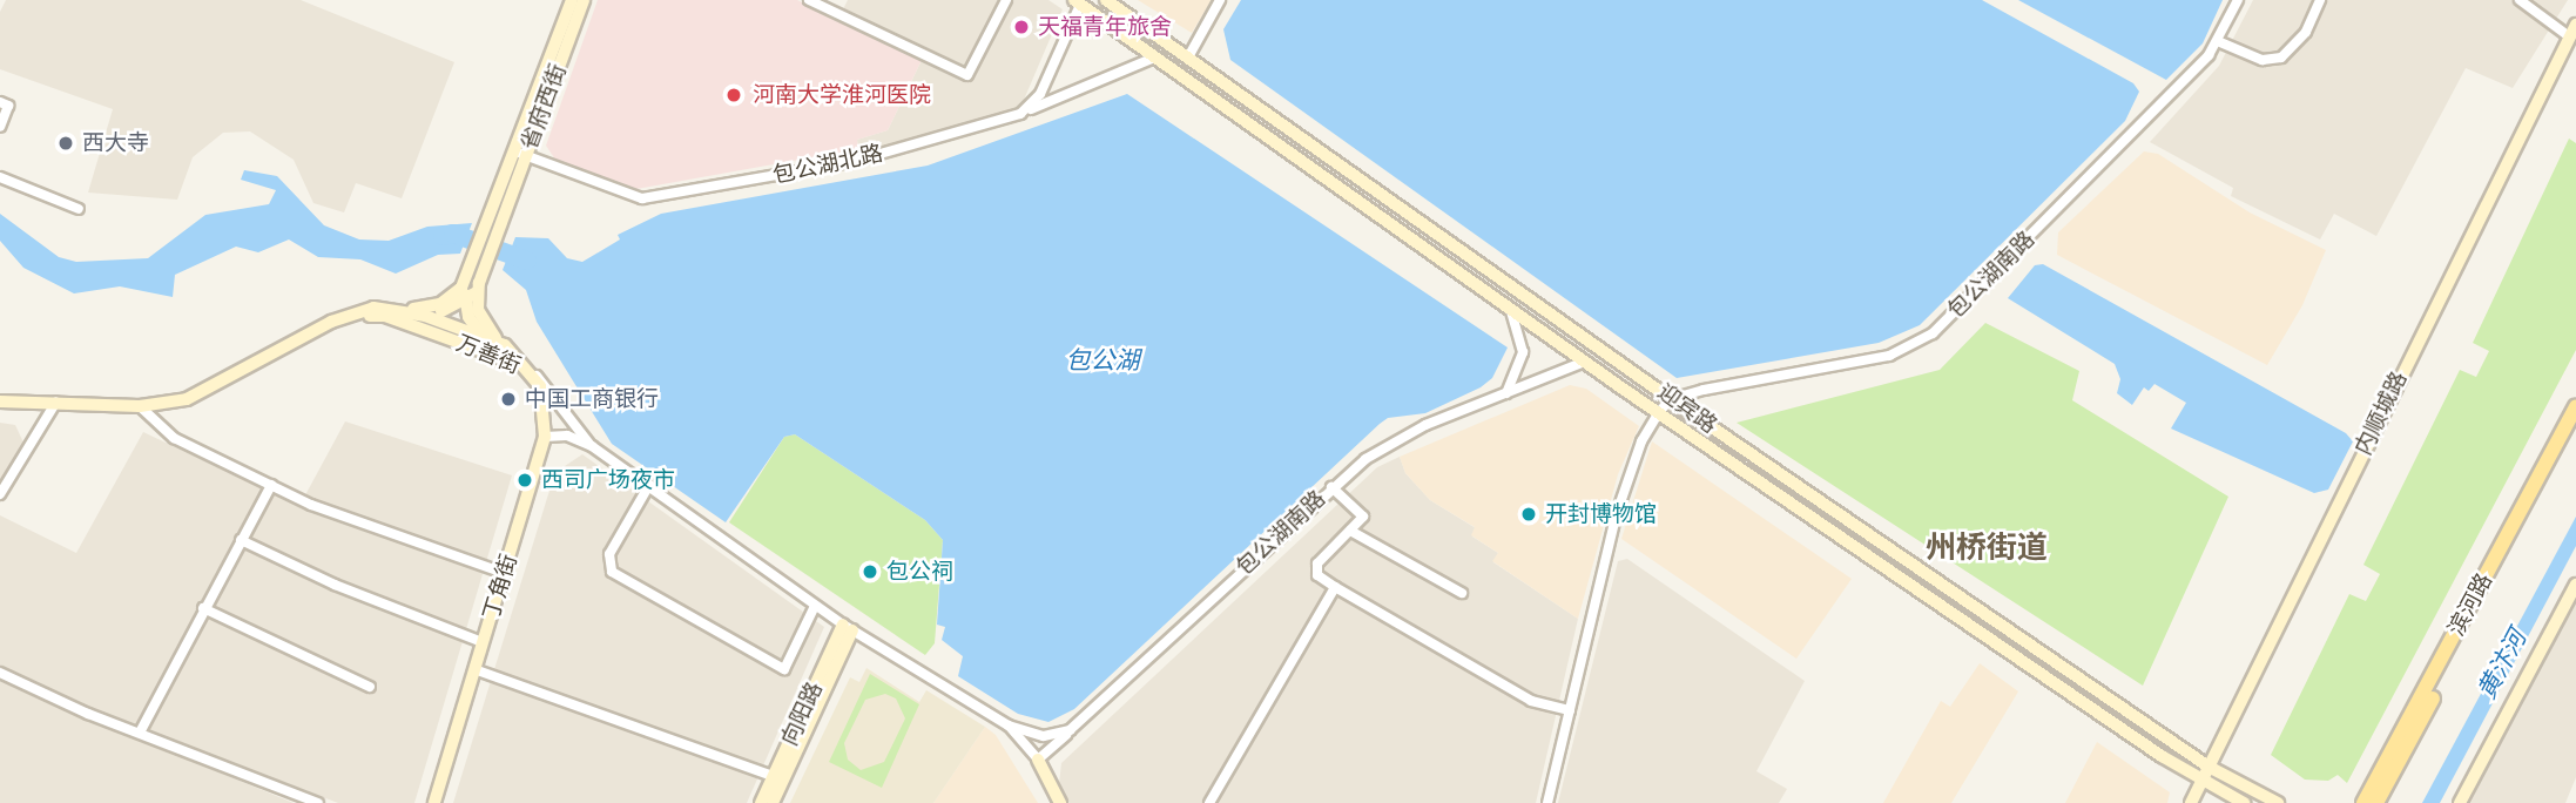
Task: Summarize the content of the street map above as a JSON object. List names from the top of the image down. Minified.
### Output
{"streets":{"main road":["滨河路"],"street":["省府西街","包公湖北路","包公湖南路","万善街","迎宾路","内顺城路","丁角街","向阳路"]},"crossings":[["省府西街","包公湖北路"],["包公湖北路","迎宾路"],["包公湖南路","迎宾路"],["万善街","丁角街"],["迎宾路","内顺城路"]],"districts":["州桥街道"],"water":["包公湖","黄汴河"],"places":["天福青年旅舍","河南大学淮河医院","西大寺","中国工商银行","西司广场夜市","开封博物馆","包公祠"]}
